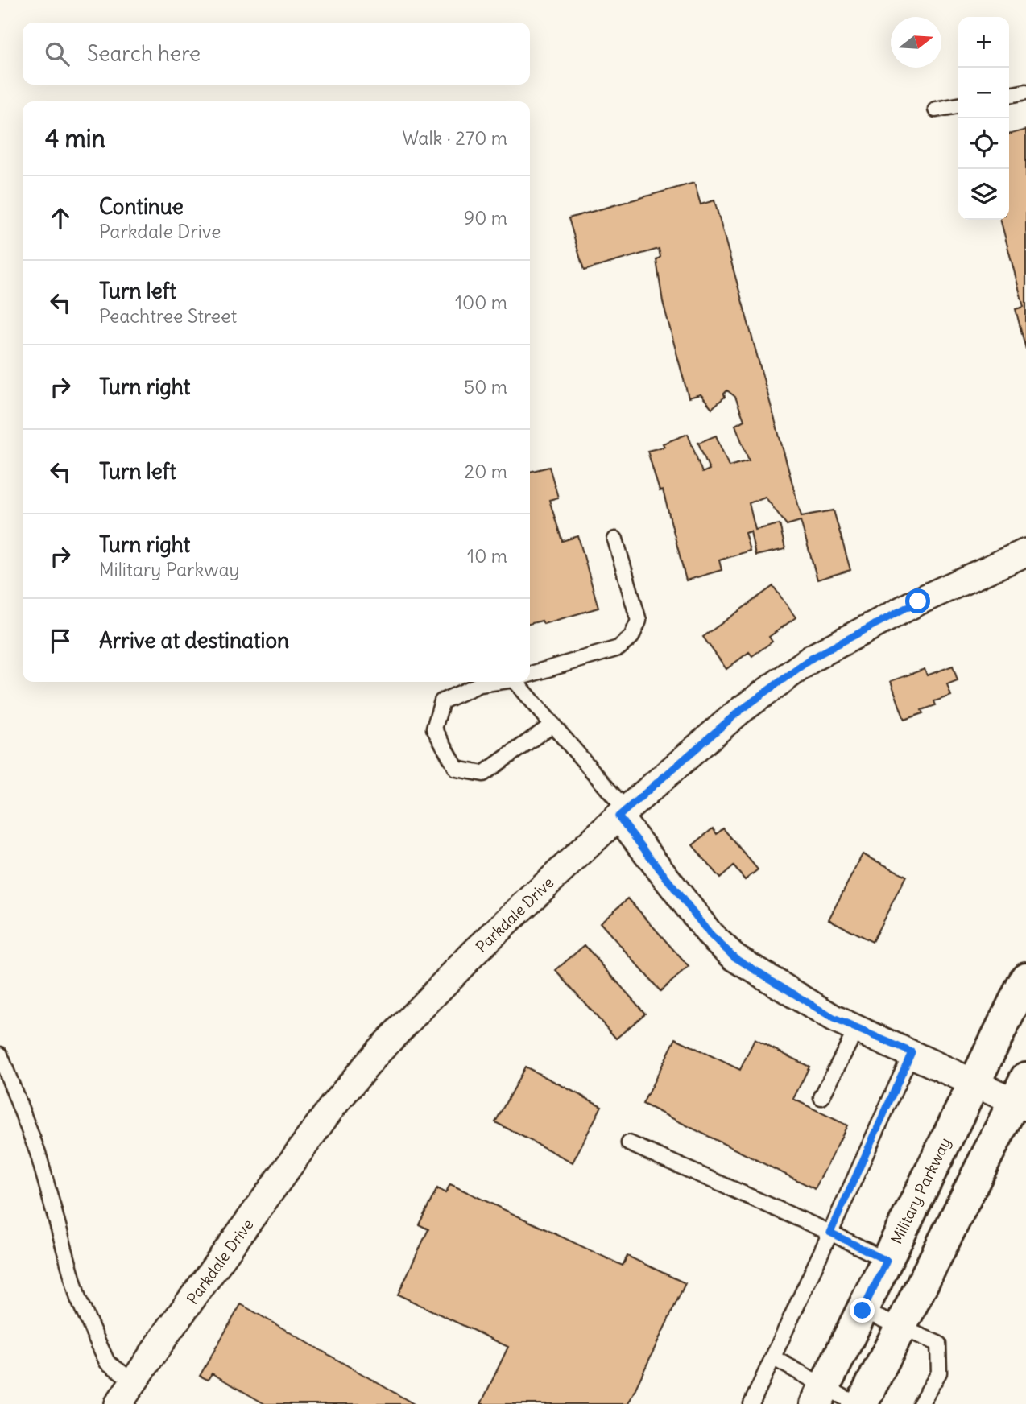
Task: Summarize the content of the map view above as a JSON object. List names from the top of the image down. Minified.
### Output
{"streets":{"main road":["Military Parkway"],"street":["Parkdale Drive"]},"north":"right","page":{"map_buttons":["+","−"],"search":"Search here","heading":["4 min","Walk · 270 m"],"list":[["Continue","Parkdale Drive","90 m"],["Turn left","Peachtree Street","100 m"],["Turn right","50 m"],["Turn left","20 m"],["Turn right","Military Parkway","10 m"],"Arrive at destination"]}}
